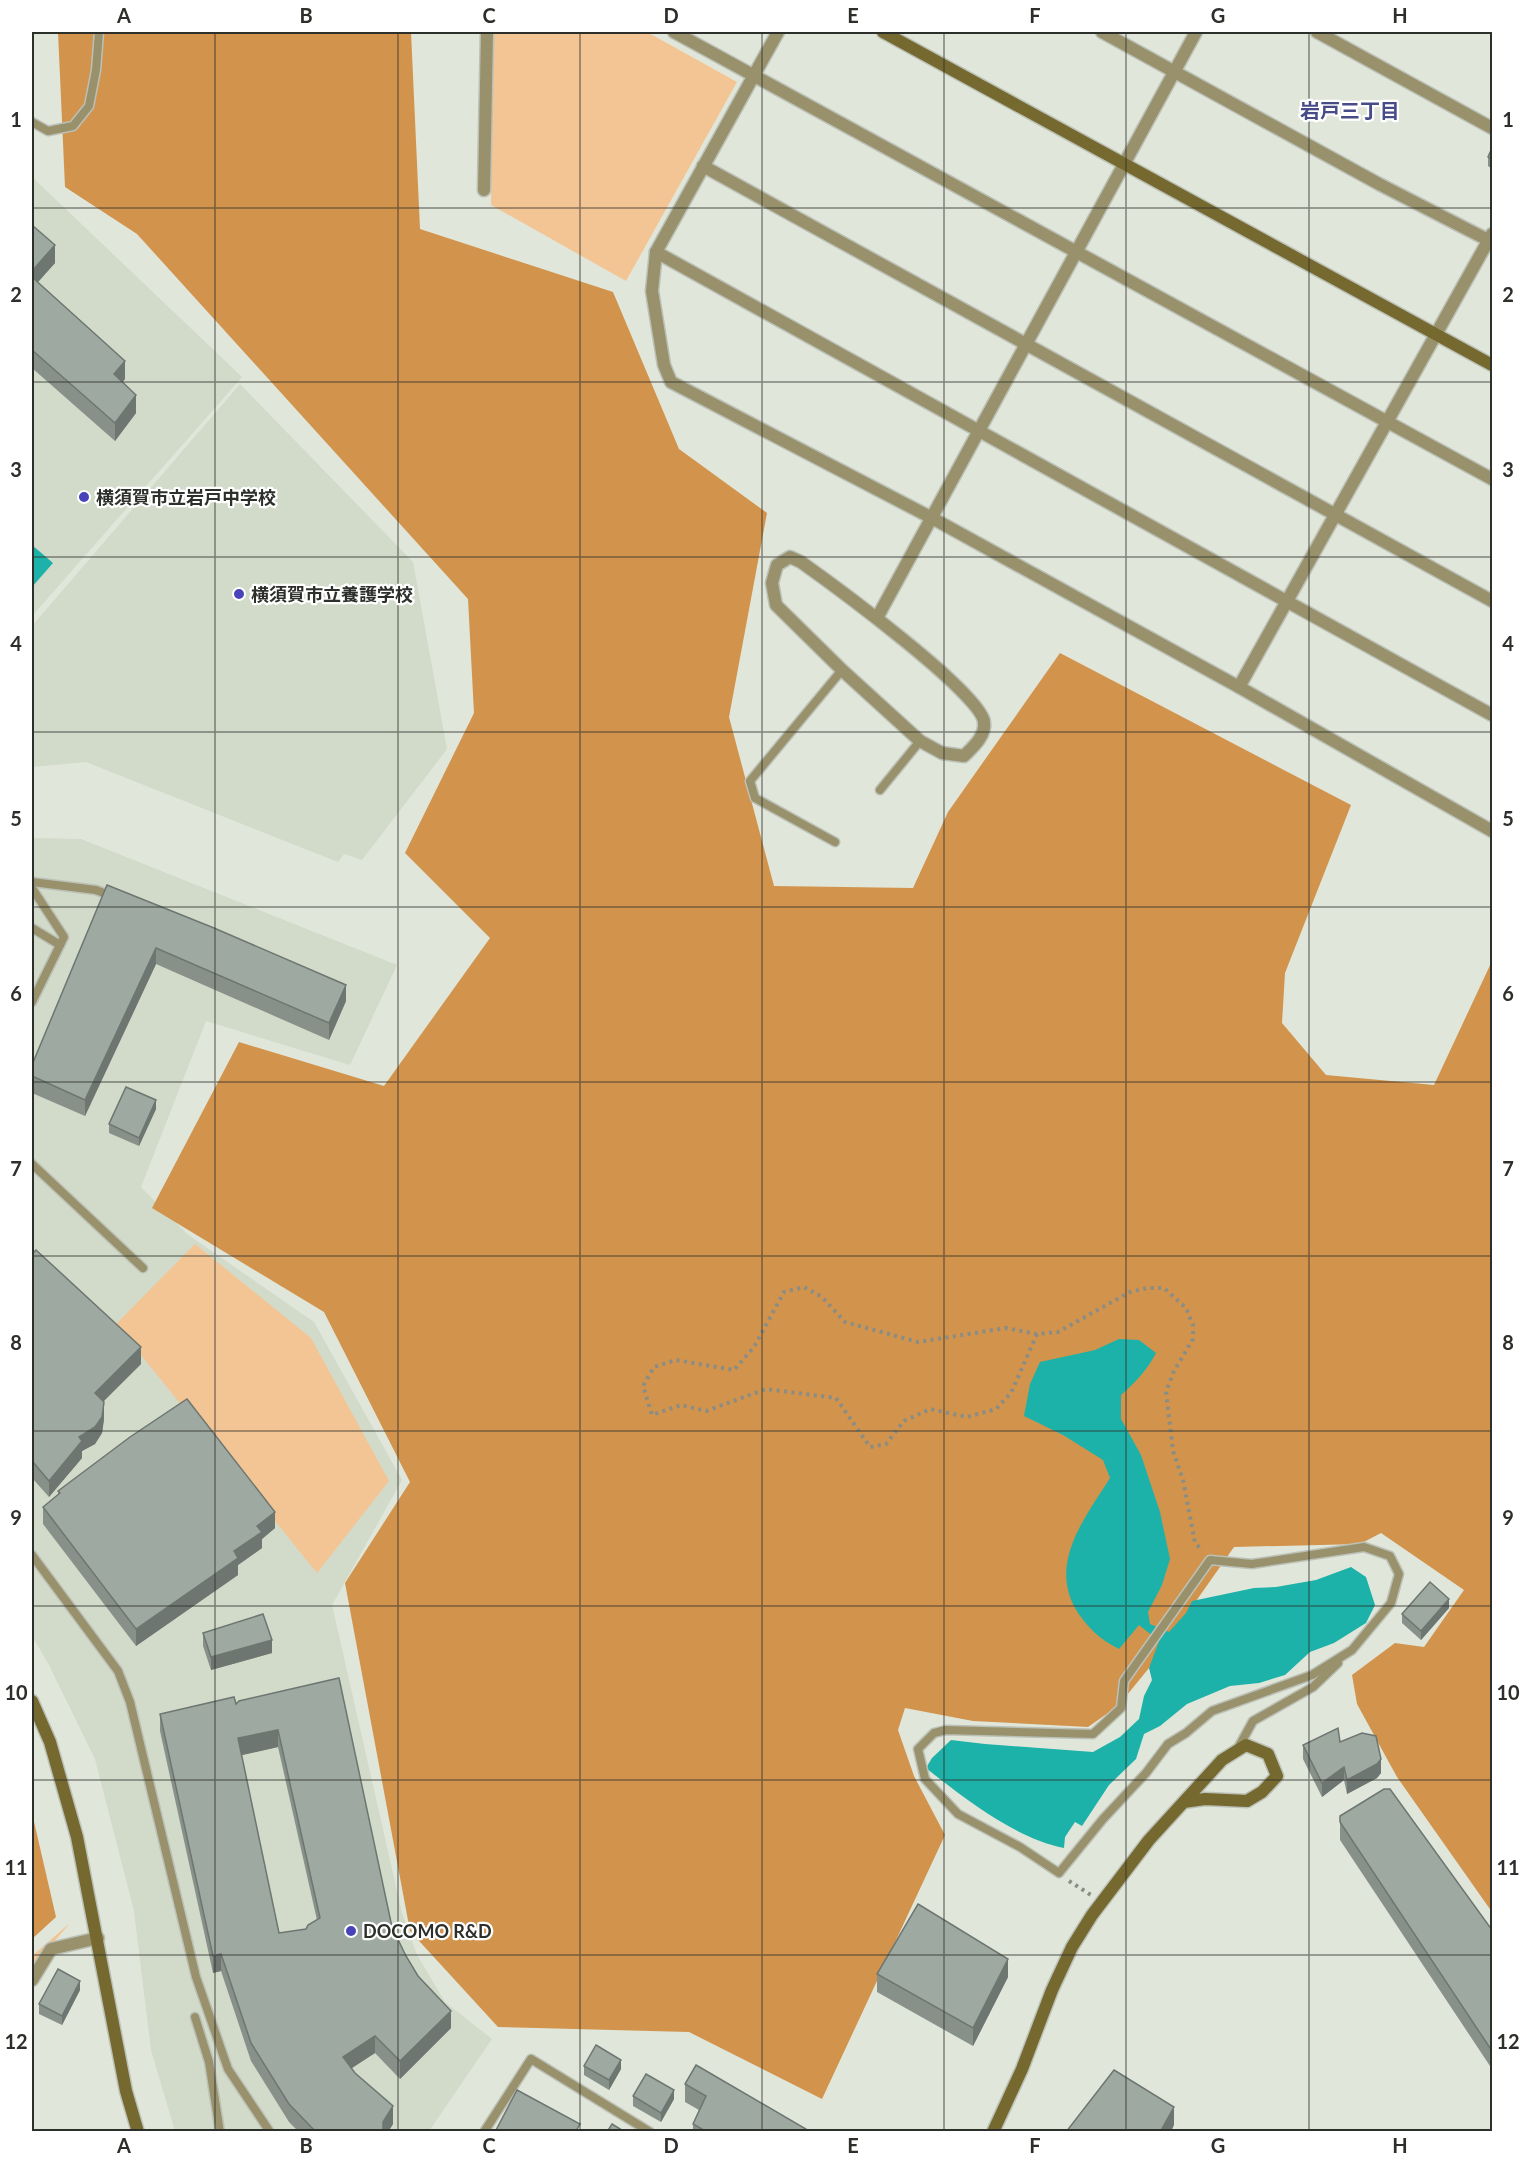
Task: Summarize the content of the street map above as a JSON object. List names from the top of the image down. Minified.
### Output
{"districts":["岩戸三丁目"],"places":["横須賀市立岩戸中学校","横須賀市立養護学校","DOCOMO R&D"],"grid":{"columns":["A","B","C","D","E","F","G","H"],"rows":["1","2","3","4","5","6","7","8","9","10","11","12"]}}
